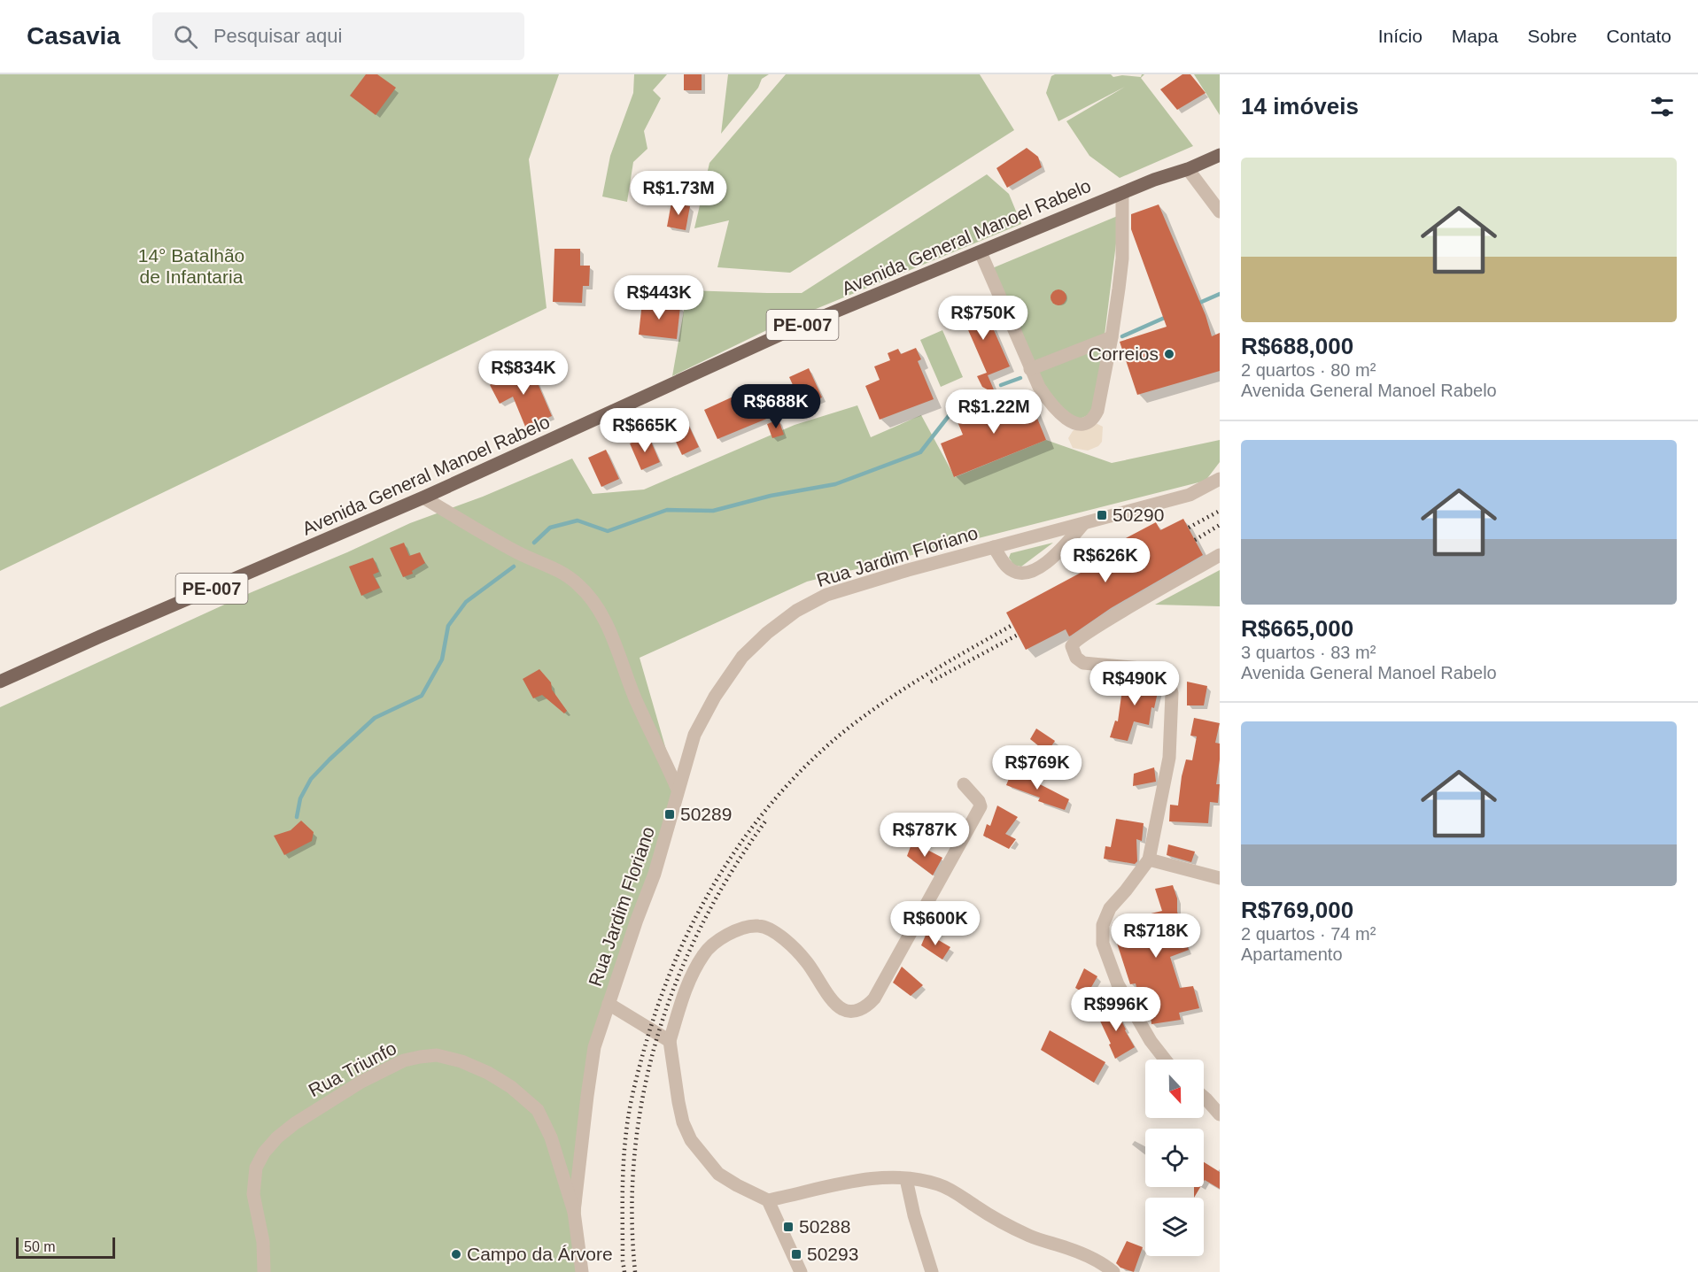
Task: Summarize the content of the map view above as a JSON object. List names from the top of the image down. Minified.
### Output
{"streets":{"main road":["Avenida General Manoel Rabelo","PE-007"],"street":["Rua Jardim Floriano","Rua Triunfo"]},"crossings":[["Rua Jardim Floriano","Rua Triunfo"]],"parks":["14° Batalhão de Infantaria"],"places":{"other":["Correios","Campo da Árvore"],"transit":["50290","50289","50288","50293"]},"scale_bar":"50 m","north":"bottom","page":{"header":"Casavia","search":"Pesquisar aqui","nav":["Início","Mapa","Sobre","Contato"],"heading":"14 imóveis","list":[{"name":"R$688,000","note":"2 quartos · 80 m² · Avenida General Manoel Rabelo"},{"name":"R$665,000","note":"3 quartos · 83 m² · Avenida General Manoel Rabelo"},{"name":"R$769,000","note":"2 quartos · 74 m² · Apartamento"}],"price":["R$1.73M","R$443K","R$750K","R$834K","R$688K","R$1.22M","R$665K","R$626K","R$490K","R$769K","R$787K","R$600K","R$718K","R$996K"],"scale":"50 m"}}
